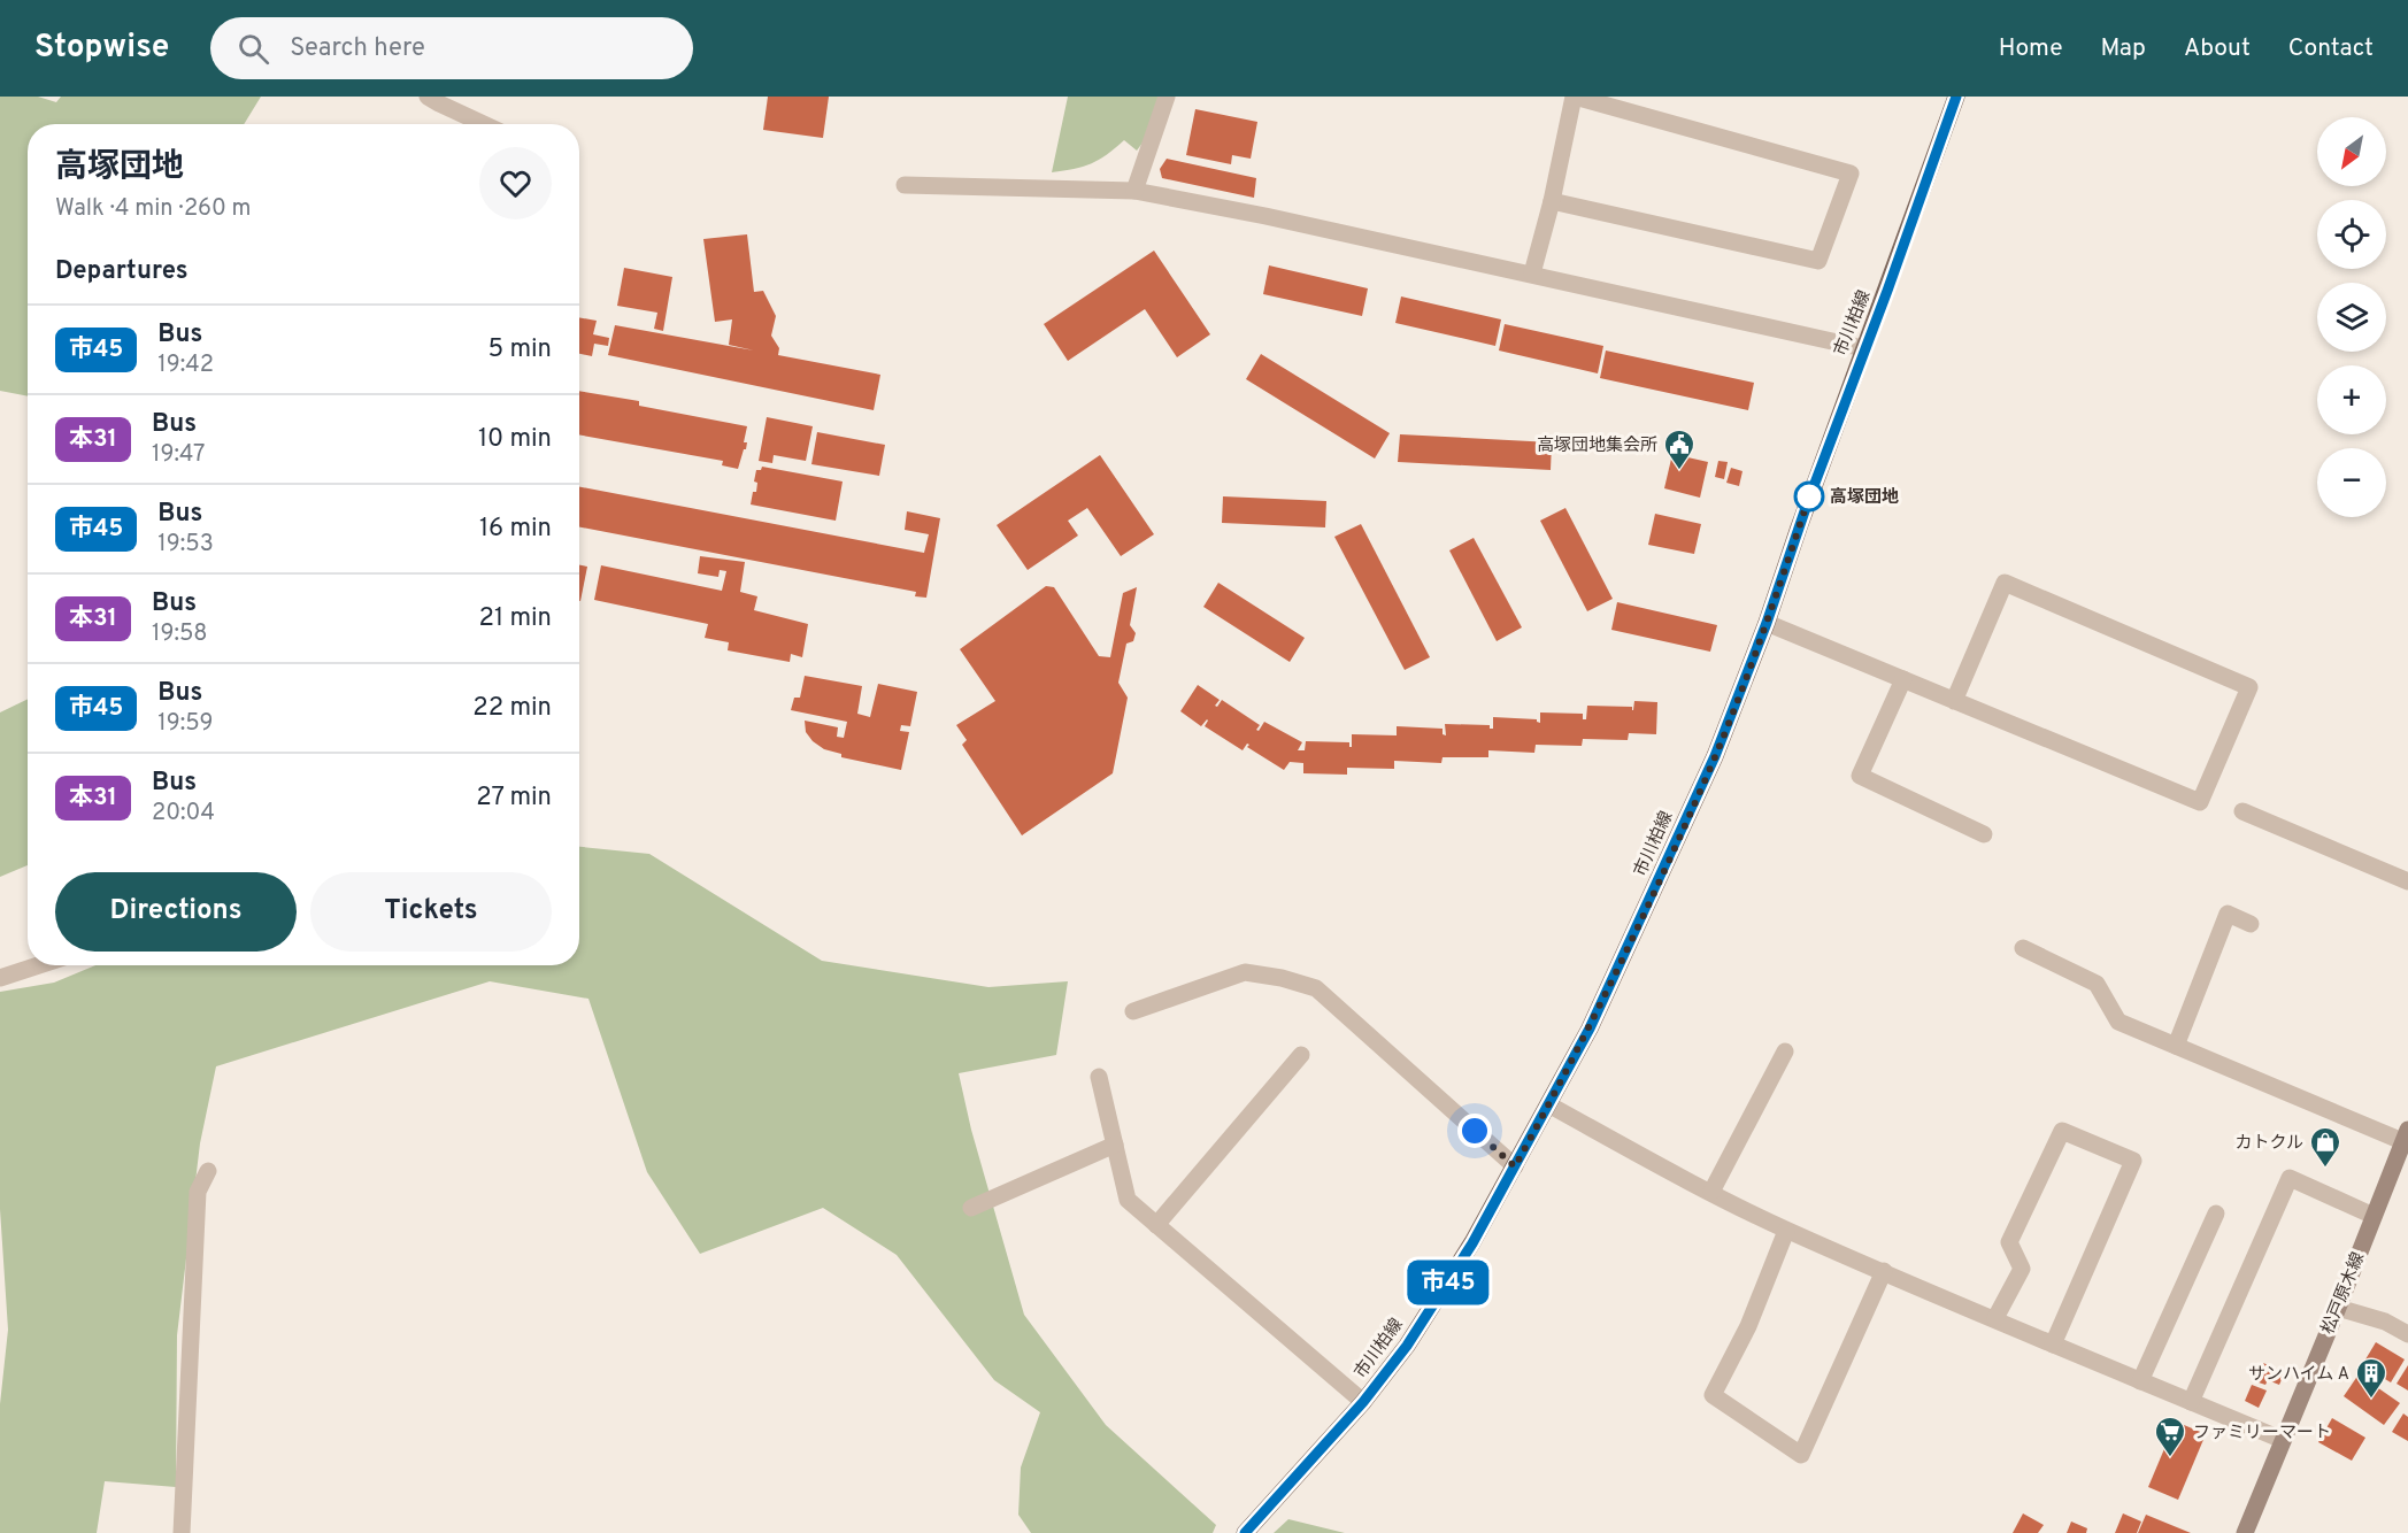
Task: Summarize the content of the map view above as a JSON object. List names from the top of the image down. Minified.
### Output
{"streets":{"main road":["市川柏線","松戸原木線"]},"places":{"public building":["高塚団地集会所"],"other":["高塚団地"],"shop":["カトクル"],"building":["サンハイム A"],"supermarket":["ファミリーマート"]},"lines":["bus line 市45"],"north":"bottom left","page":{"header":"Stopwise","search":"Search here","nav":["Home","Map","About","Contact"],"on_map":"市45","map_buttons":["+","−"],"heading":[["高塚団地","Walk · 4 min · 260 m"],"Departures"],"list":[{"mark":"市45","name":"Bus","note":"19:42","value":"5 min"},{"mark":"本31","name":"Bus","note":"19:47","value":"10 min"},{"mark":"市45","name":"Bus","note":"19:53","value":"16 min"},{"mark":"本31","name":"Bus","note":"19:58","value":"21 min"},{"mark":"市45","name":"Bus","note":"19:59","value":"22 min"},{"mark":"本31","name":"Bus","note":"20:04","value":"27 min"}],"buttons":["Directions","Tickets"]}}
